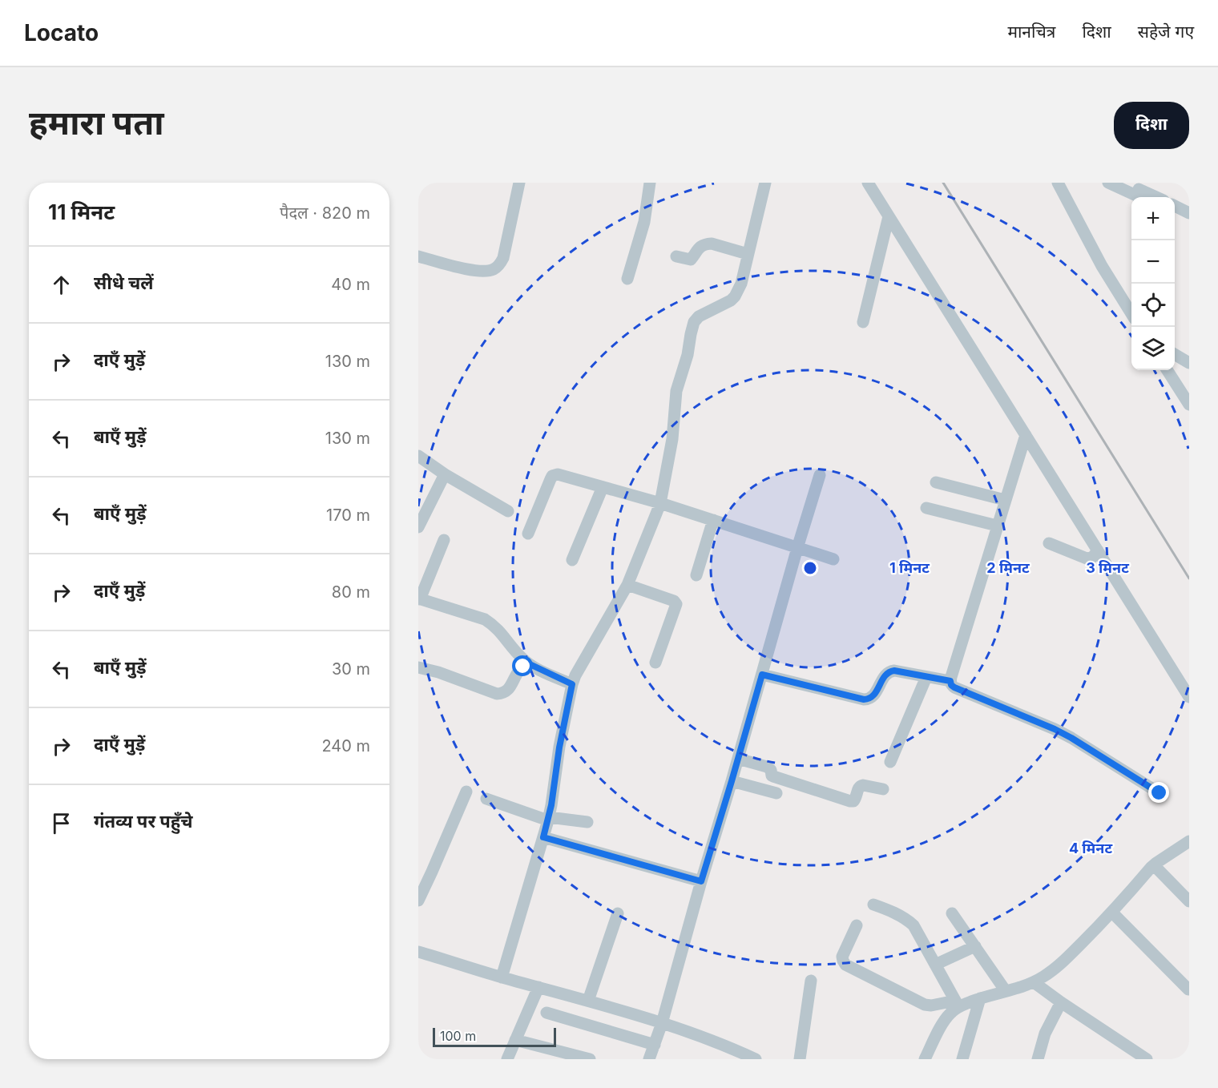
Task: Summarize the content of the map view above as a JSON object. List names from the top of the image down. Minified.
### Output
{"scale_bar":"100 m","page":{"header":"Locato","nav":["मानचित्र","दिशा","सहेजे गए"],"title":"हमारा पता","buttons":"दिशा","heading":["11 मिनट","पैदल · 820 m"],"map_buttons":["+","−"],"list":[["सीधे चलें","40 m"],["दाएँ मुड़ें","130 m"],["बाएँ मुड़ें","130 m"],["बाएँ मुड़ें","170 m"],["दाएँ मुड़ें","80 m"],["बाएँ मुड़ें","30 m"],["दाएँ मुड़ें","240 m"],"गंतव्य पर पहुँचे"],"scale":"100 m"},"rings":["1 मिनट","2 मिनट","3 मिनट","4 मिनट"]}
